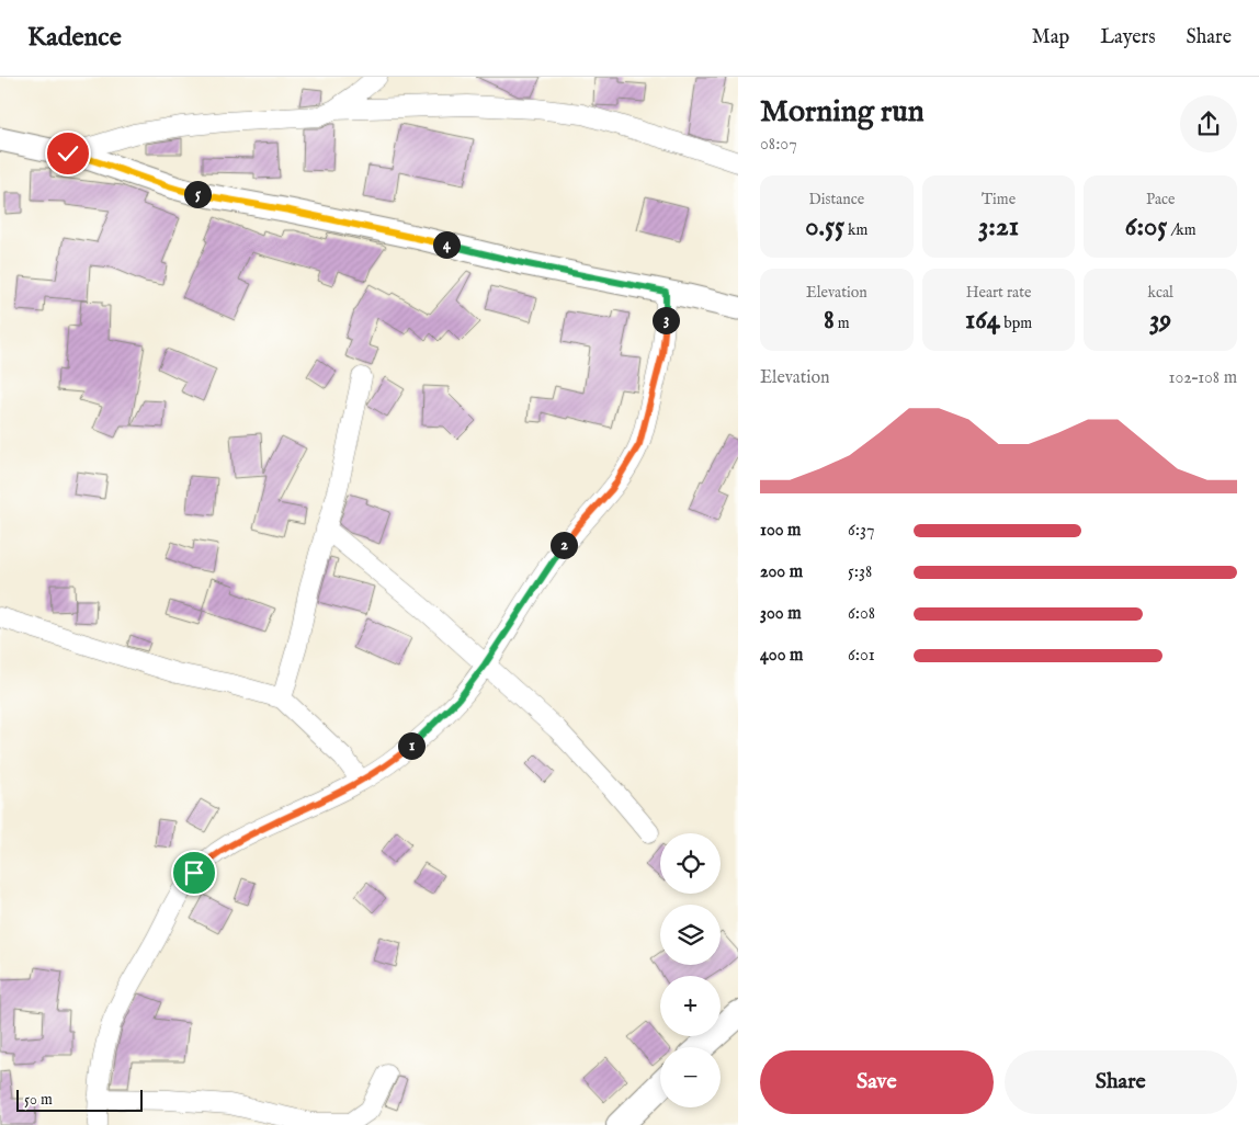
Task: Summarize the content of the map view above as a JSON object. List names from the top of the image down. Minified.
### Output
{"scale_bar":"50 m","page":{"header":"Kadence","nav":["Map","Layers","Share"],"heading":["Morning run","08:07"],"stats":[["Distance","0.55 km"],["Time","3:21"],["Pace","6:05 /km"],["Elevation","8 m"],["Heart rate","164 bpm"],["kcal","39"]],"pins":["5","4","3","2","1"],"chart":["Elevation","102–108 m"],"list":[{"name":"100 m","note":"6:37"},{"name":"200 m","note":"5:38"},{"name":"300 m","note":"6:08"},{"name":"400 m","note":"6:01"}],"map_buttons":["+","−"],"buttons":["Save","Share"],"scale":"50 m"}}
